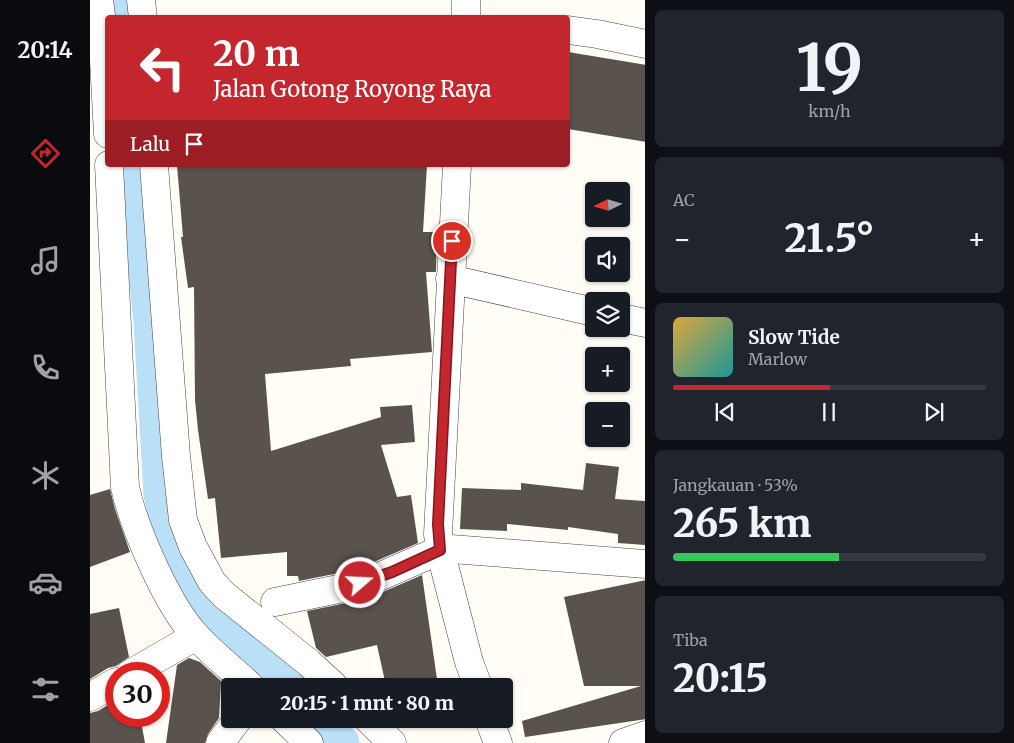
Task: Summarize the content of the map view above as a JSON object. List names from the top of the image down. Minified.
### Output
{"north":"left","page":{"tabs":"20:14","tile":[["19","km/h"],"AC",["Jangkauan · 53%","265 km"],["Tiba","20:15"]],"turn":["20 m","Jalan Gotong Royong Raya"],"then":"Lalu","map_buttons":["+","−"],"heat":["−","21.5°","+"],"song":["Slow Tide","Marlow"],"limit":"30","trip":"20:15 · 1 mnt · 80 m"}}
